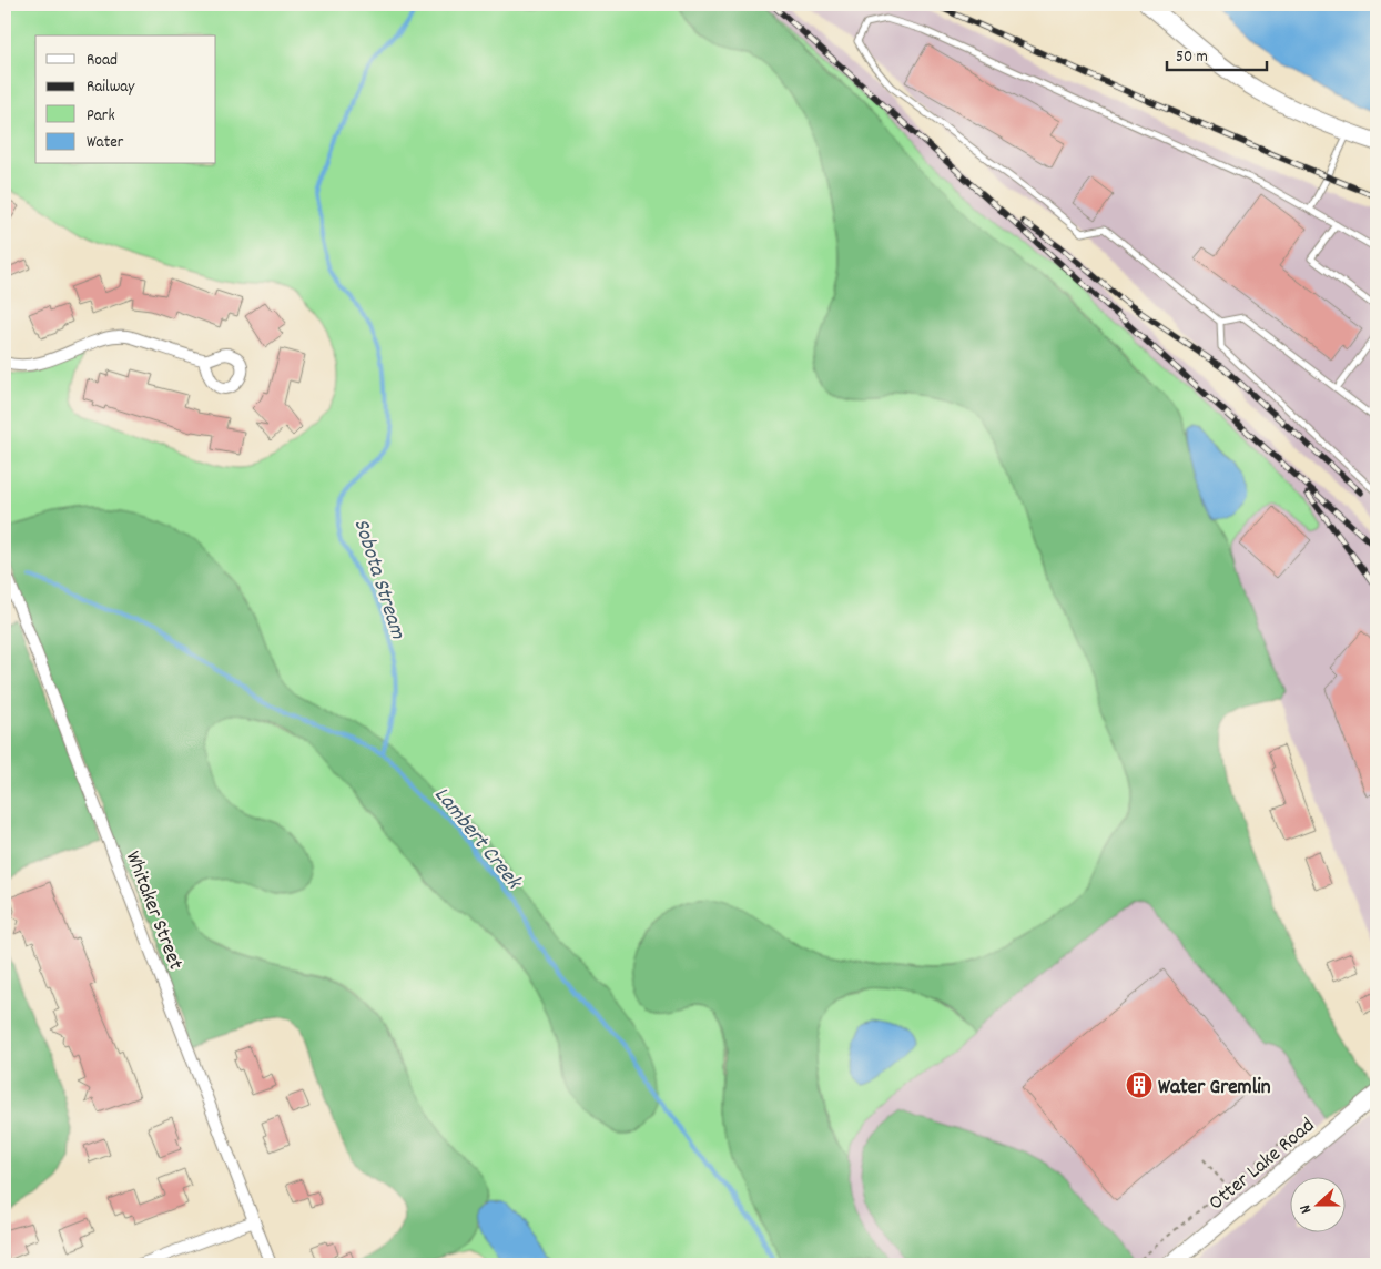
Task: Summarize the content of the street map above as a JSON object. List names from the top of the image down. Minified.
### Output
{"streets":{"street":["Whitaker Street","Otter Lake Road"]},"water":["Sobota Stream","Lambert Creek"],"places":{"building":["Water Gremlin"]},"legend":["Road","Railway","Park","Water"],"scale_bar":"50 m","north":"left"}
